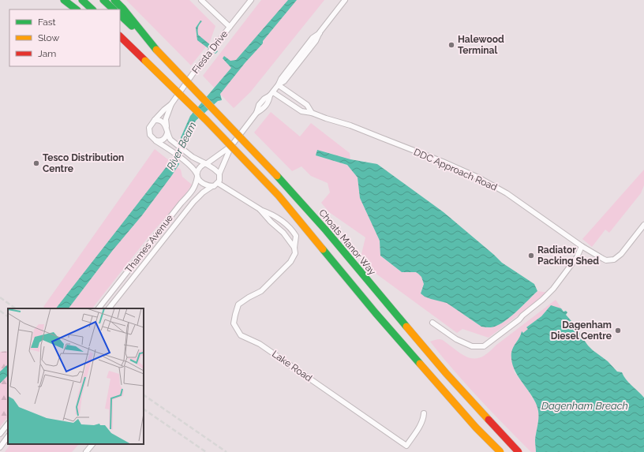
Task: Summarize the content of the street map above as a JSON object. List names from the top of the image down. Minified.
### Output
{"streets":{"highway":["Choats Manor Way"],"street":["Fiesta Drive","DDC Approach Road","Thames Avenue","Lake Road"]},"water":["River Beam","Dagenham Breach"],"places":["Halewood Terminal","Tesco Distribution Centre","Radiator Packing Shed","Dagenham Diesel Centre"],"legend":["Fast","Slow","Jam"]}
